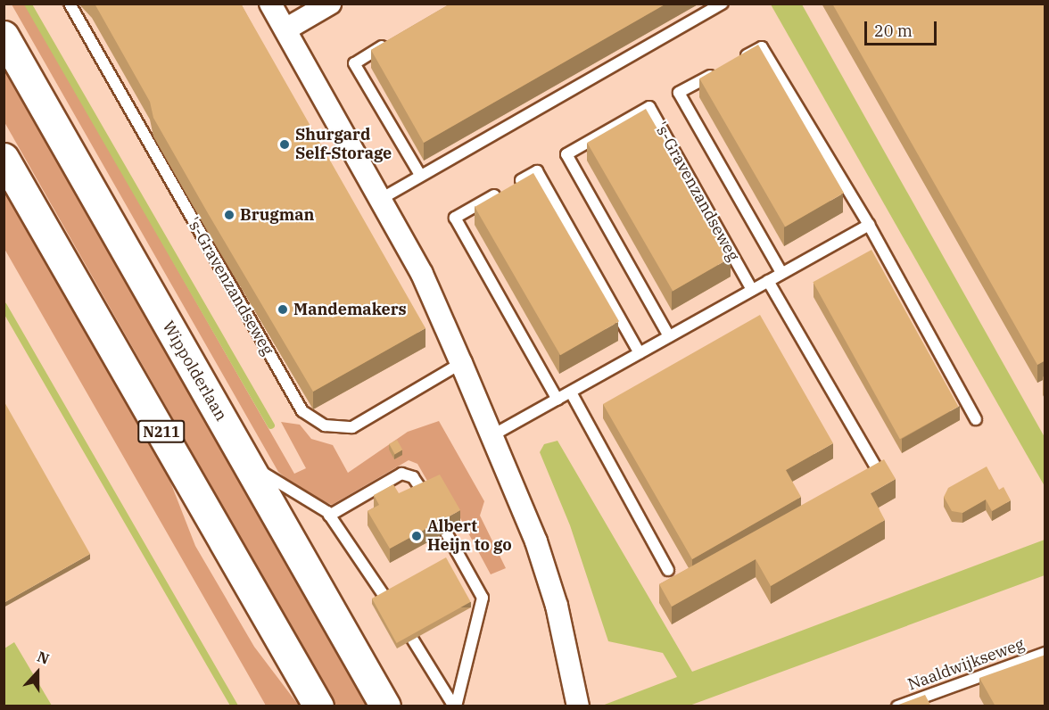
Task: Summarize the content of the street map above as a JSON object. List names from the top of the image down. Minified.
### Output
{"streets":{"main road":["Wippolderlaan","N211"],"lane":["'s-Gravenzandseweg","Naaldwijkseweg"]},"places":["Shurgard Self-Storage","Brugman","Mandemakers","Albert Heijn to go"],"scale_bar":"20 m","north":"top"}
